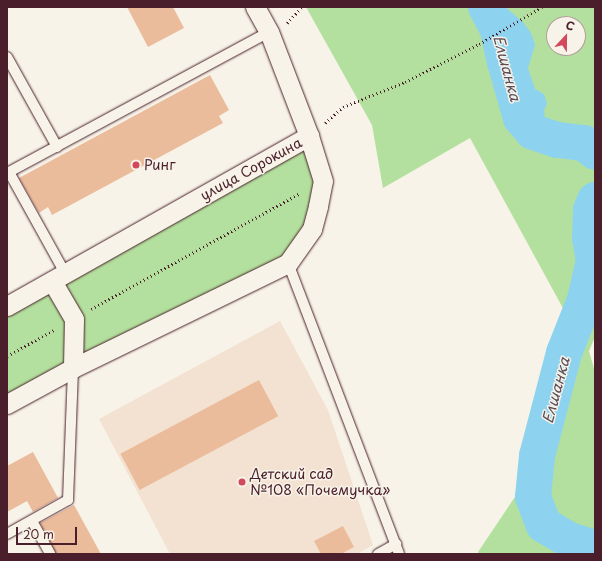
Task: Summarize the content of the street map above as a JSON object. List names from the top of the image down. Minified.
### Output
{"streets":{"street":["улица Сорокина"]},"water":["Елшанка"],"places":["Ринг","Детский сад №108 «Почемучка»"],"scale_bar":"20 m","north":"top"}
